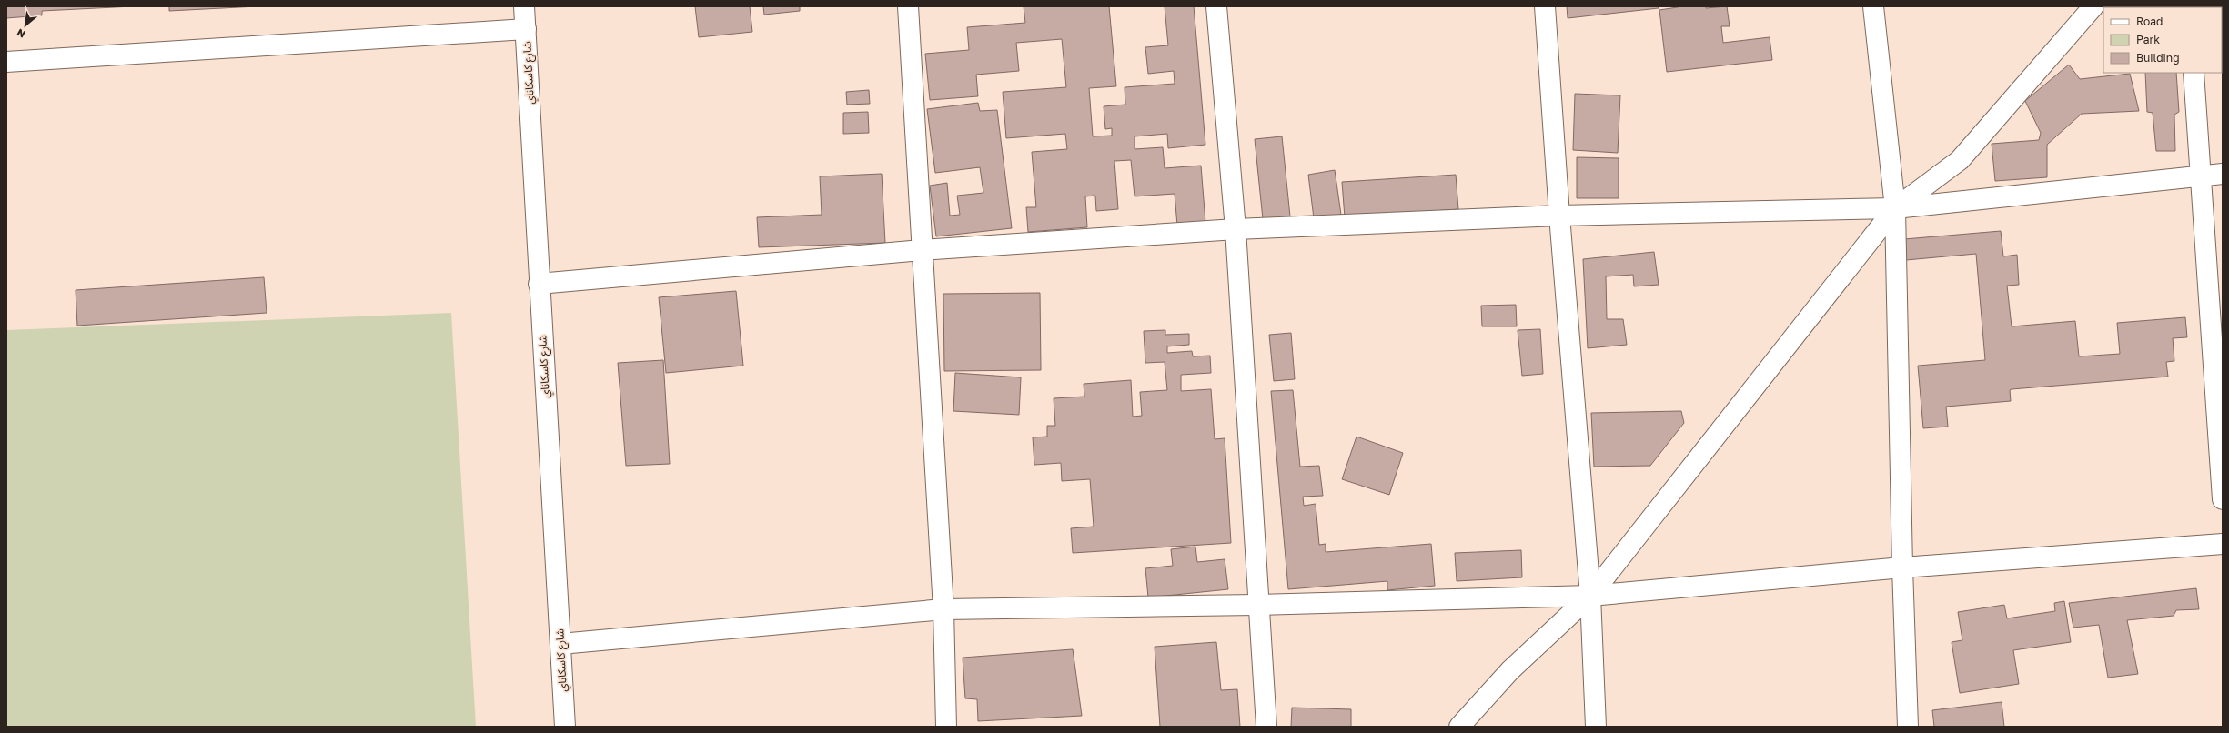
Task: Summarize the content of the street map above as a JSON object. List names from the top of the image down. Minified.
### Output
{"streets":{"street":["شارع كاسكاناي"]},"legend":["Road","Park","Building"],"north":"bottom left"}
